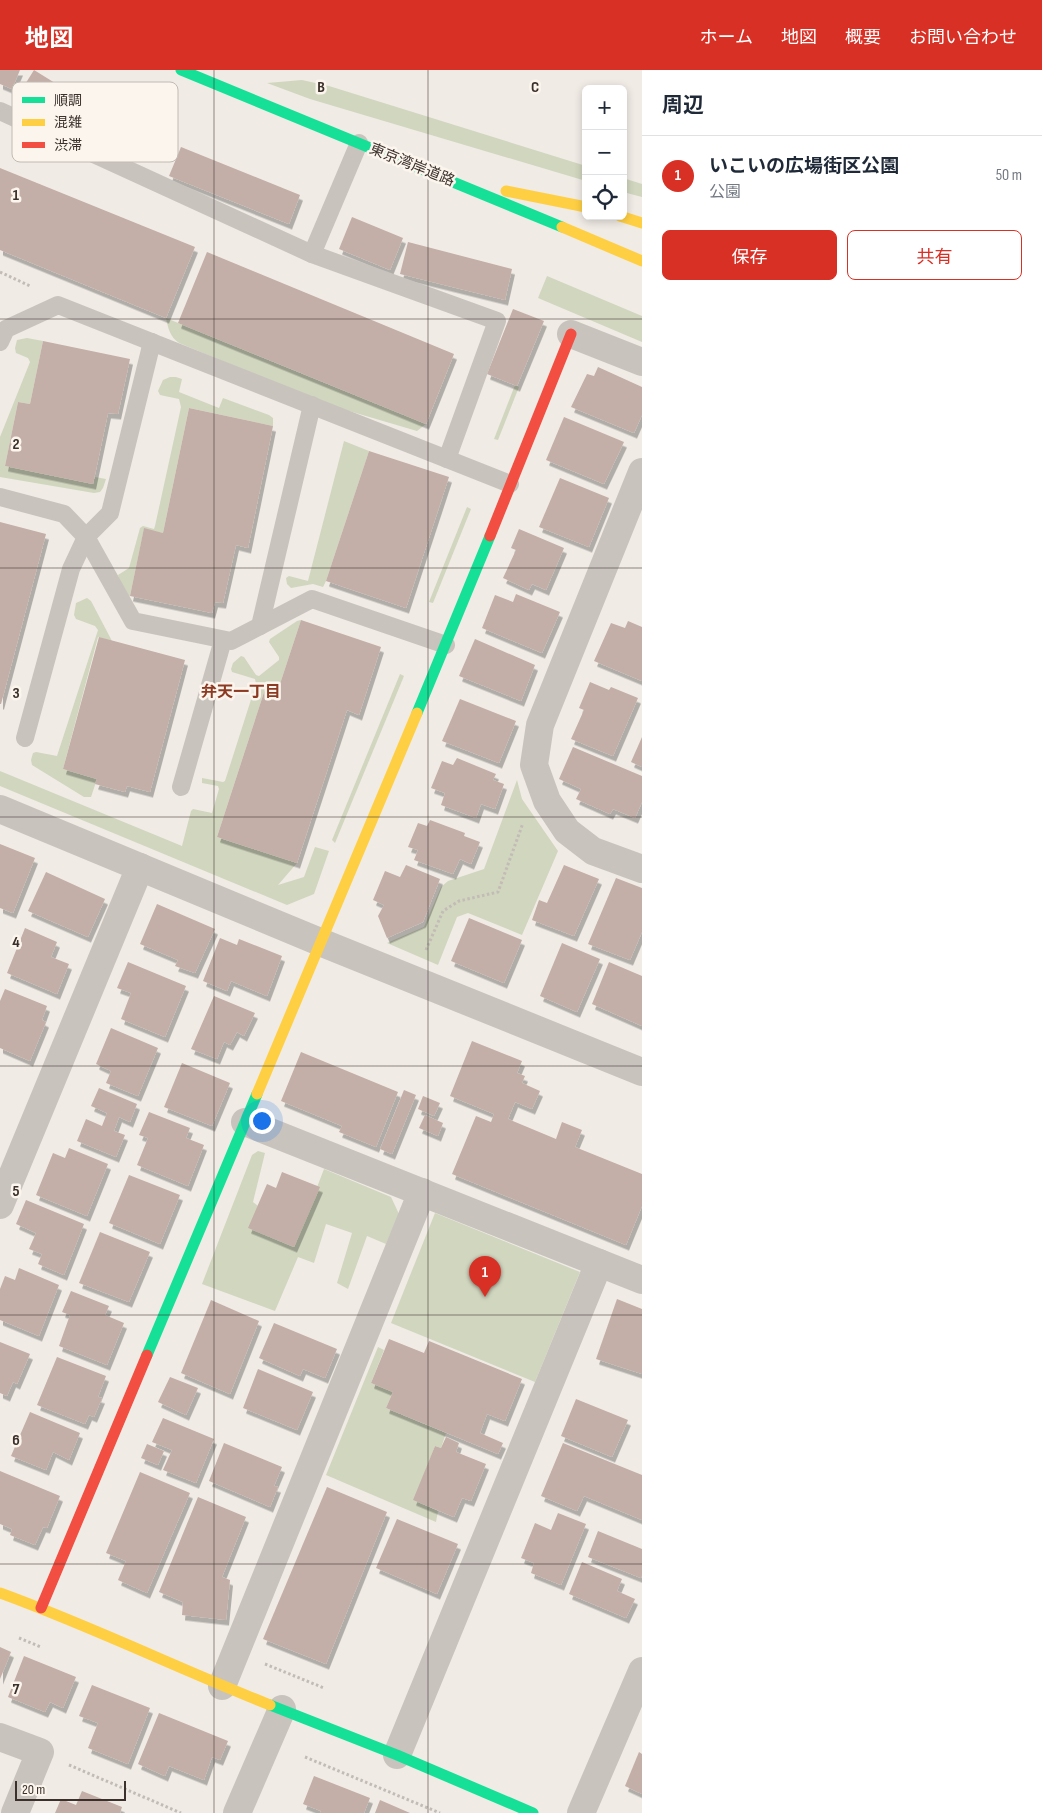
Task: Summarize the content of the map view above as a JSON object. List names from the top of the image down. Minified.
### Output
{"streets":{"main road":["東京湾岸道路"]},"districts":["弁天一丁目"],"legend":["順調","混雑","渋滞"],"scale_bar":"20 m","page":{"header":"地図","nav":["ホーム","地図","概要","お問い合わせ"],"heading":"周辺","map_buttons":["+","−"],"list":[{"mark":"1","name":"いこいの広場街区公園","note":"公園","value":"50 m"}],"buttons":["保存","共有"],"pins":"1","scale":"20 m"},"grid":{"columns":["B","C"],"rows":["1","2","3","4","5","6","7"]}}
